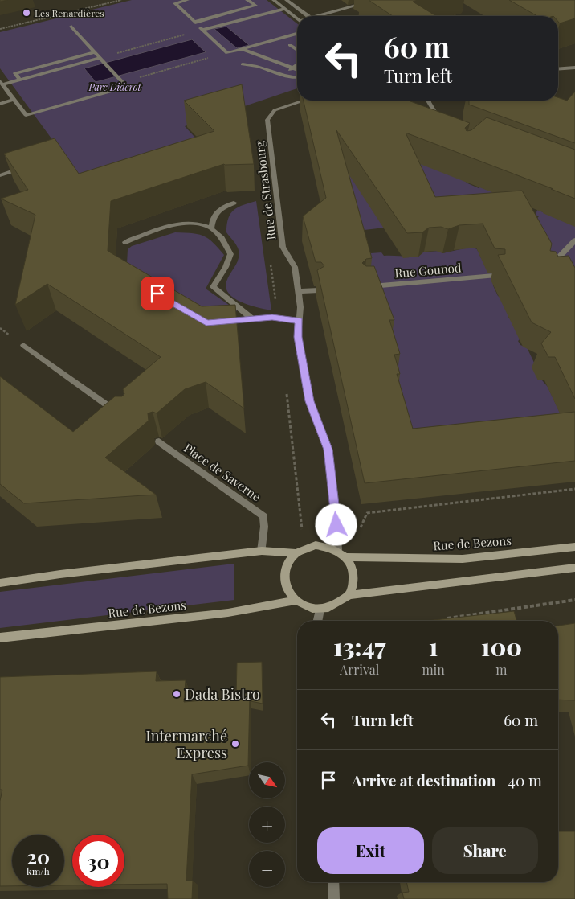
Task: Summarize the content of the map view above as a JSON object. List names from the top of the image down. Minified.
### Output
{"streets":{"main road":["Rue de Bezons"],"street":["Rue de Strasbourg","Rue Gounod","Place de Saverne"]},"crossings":[["Rue de Strasbourg","Rue de Bezons"]],"parks":["Parc Diderot"],"places":["Les Renardières","Dada Bistro","Intermarché Express"],"north":"bottom right","page":{"turn":["60 m","Turn left"],"eta":["13:47","Arrival","1","min","100","m"],"list":[{"name":"Turn left","value":"60 m"},{"name":"Arrive at destination","value":"40 m"}],"map_buttons":["+","−"],"buttons":["Exit","Share"],"speed":"20 km/h","limit":"30"}}
